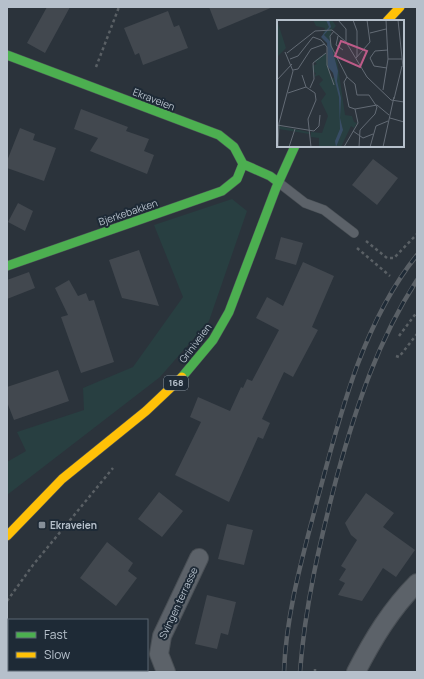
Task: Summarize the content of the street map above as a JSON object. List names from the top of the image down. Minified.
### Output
{"streets":{"street":["Ekraveien","Bjerkebakken","Griniveien","168","Svingen terrasse"]},"crossings":[["Ekraveien","Bjerkebakken"]],"places":{"transit":["Ekraveien"]},"legend":["Fast","Slow"]}
